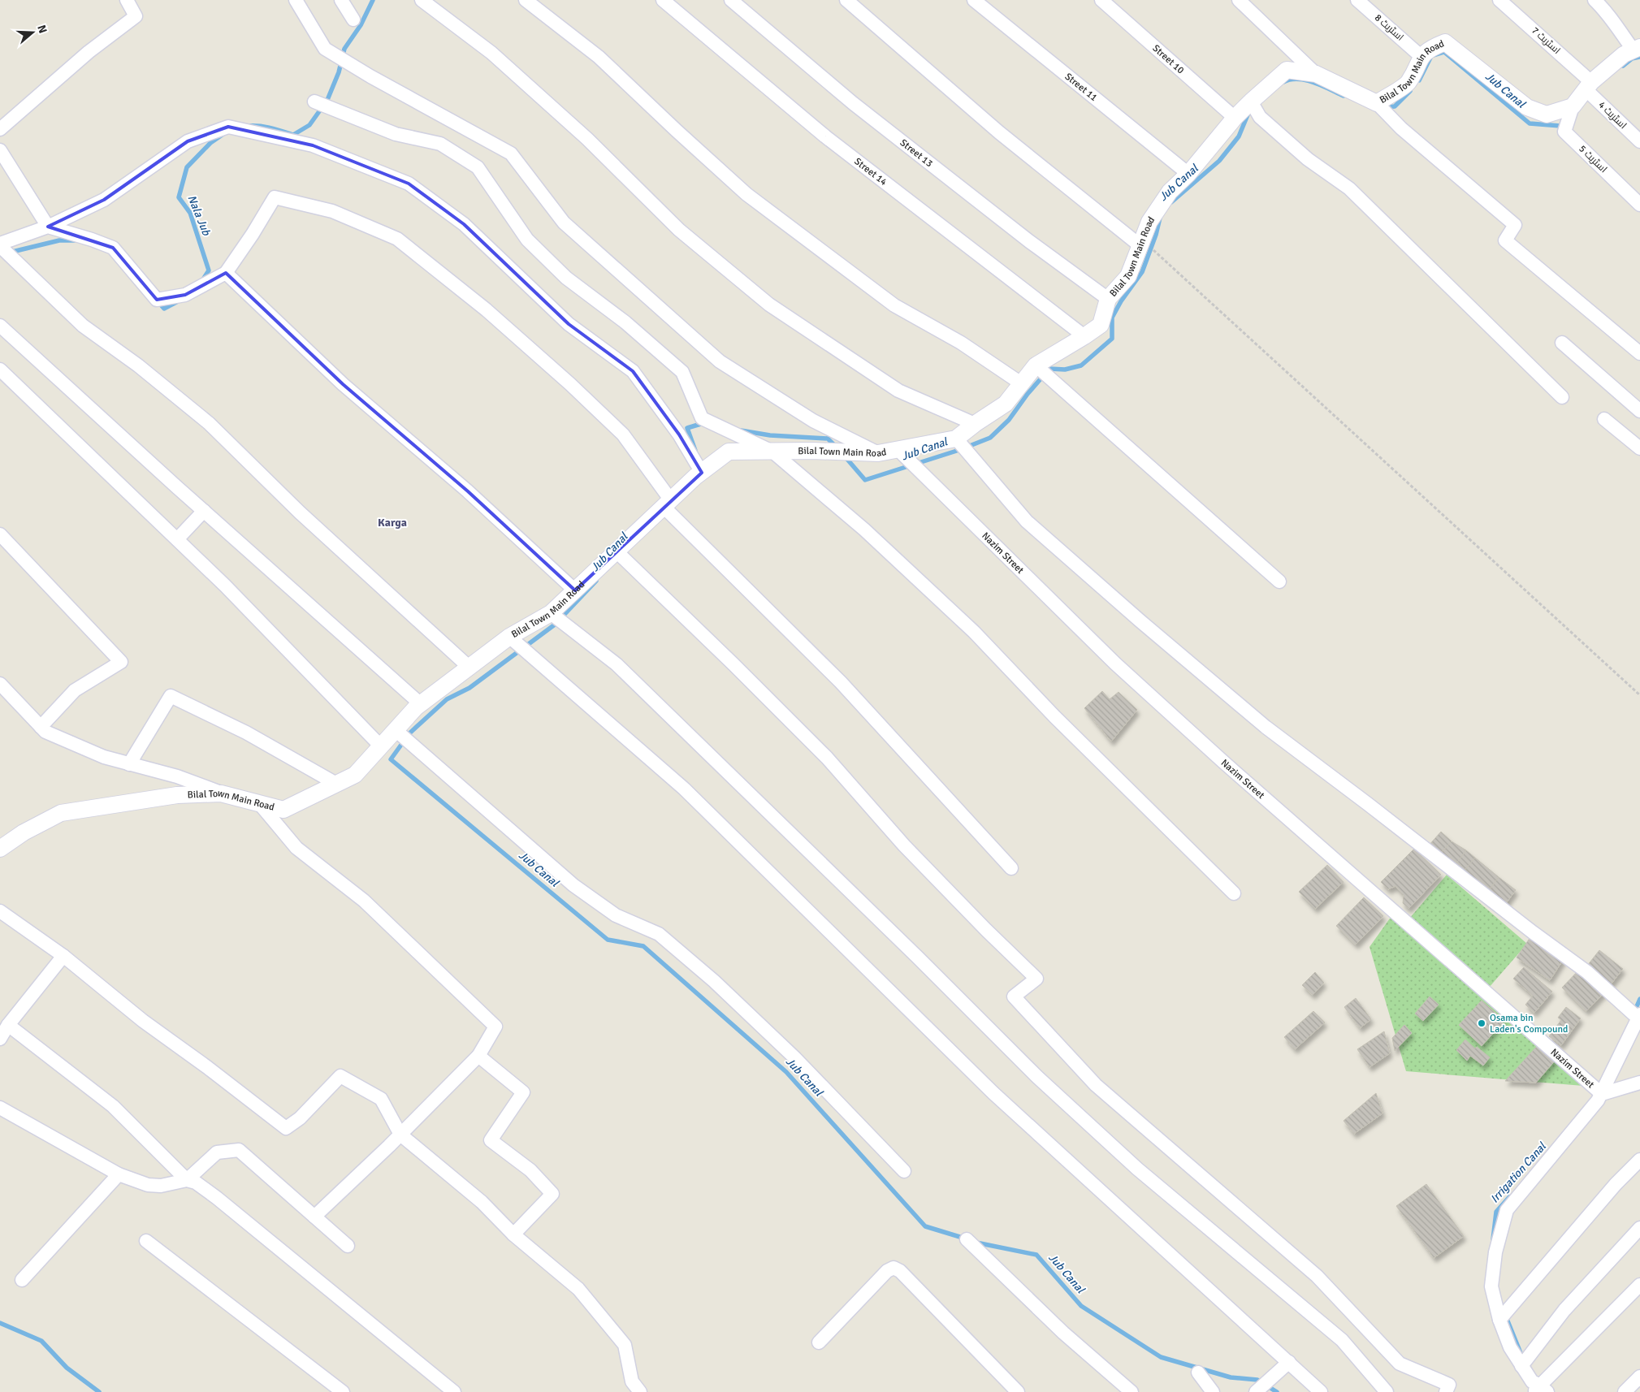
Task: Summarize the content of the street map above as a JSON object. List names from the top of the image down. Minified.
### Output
{"streets":{"street":["اسٹریٹ 8","اسٹریٹ 7","Street 10","Bilal Town Main Road","Street 11","اسٹریٹ 4","Street 13","اسٹریٹ 5","Street 14","Nazim Street"]},"crossings":[["اسٹریٹ 8","Bilal Town Main Road"],["اسٹریٹ 7","اسٹریٹ 4"],["Street 10","Bilal Town Main Road"],["Bilal Town Main Road","Street 11"],["Bilal Town Main Road","Street 13"],["Bilal Town Main Road","اسٹریٹ 5"],["Bilal Town Main Road","Street 14"],["Bilal Town Main Road","Nazim Street"]],"districts":["Karga"],"water":["Jub Canal","Nala Jub","Irrigation Canal"],"places":["Osama bin Laden's Compound"],"north":"right"}
